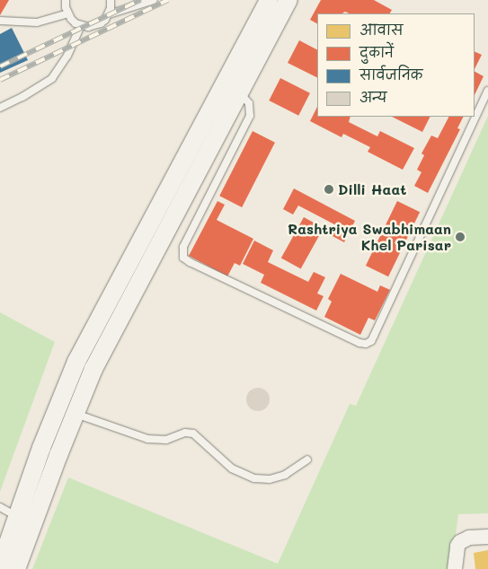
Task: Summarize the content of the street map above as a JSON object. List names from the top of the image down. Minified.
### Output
{"places":["Dilli Haat","Rashtriya Swabhimaan Khel Parisar"],"legend":["आवास","दुकानें","सार्वजनिक","अन्य"]}
